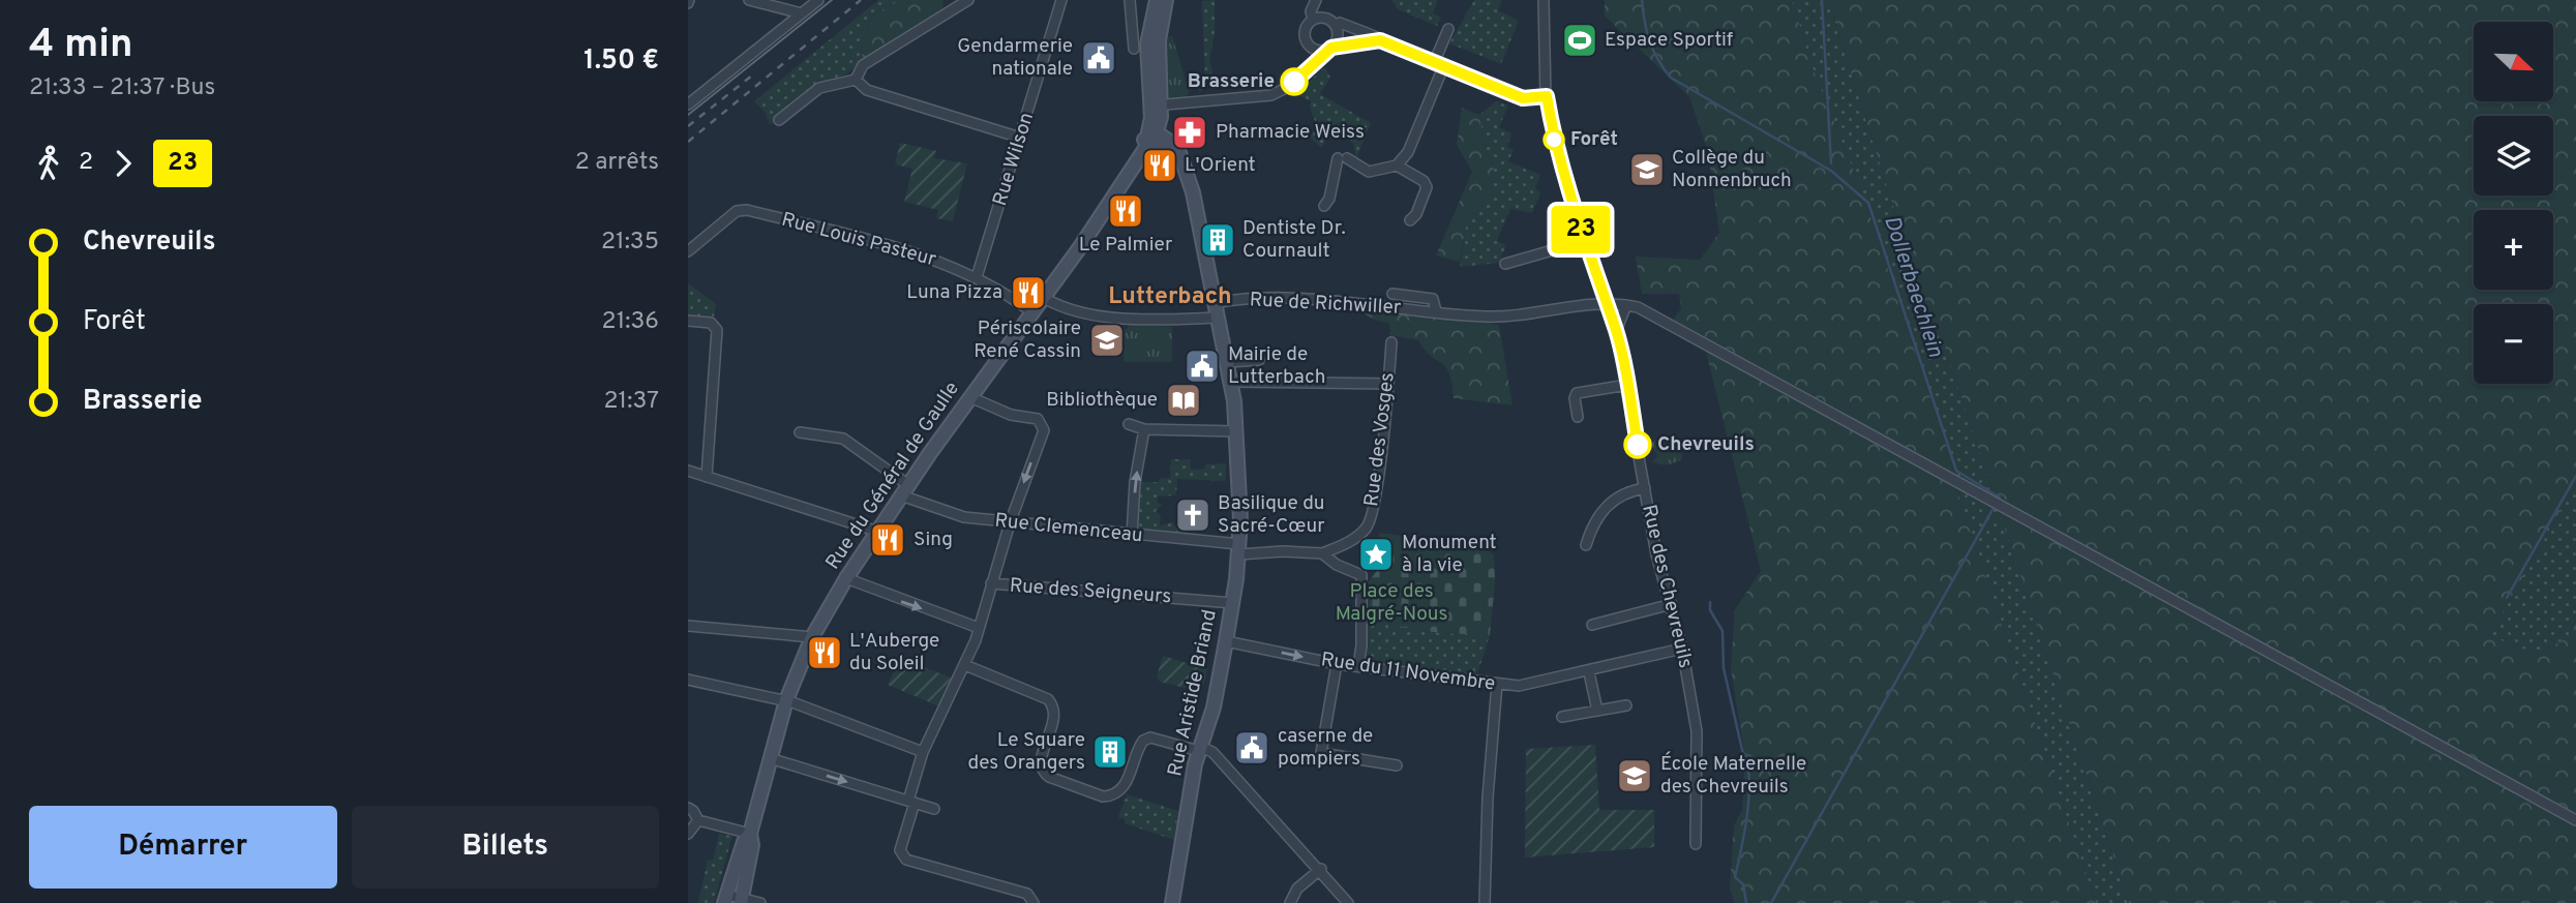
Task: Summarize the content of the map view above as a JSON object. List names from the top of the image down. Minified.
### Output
{"streets":{"main road":["Rue du Général de Gaulle","Rue Aristide Briand"],"street":["Rue Wilson","Rue Louis Pasteur","Rue de Richwiller","Rue des Vosges","Rue Clemenceau","Rue des Chevreuils","Rue des Seigneurs","Rue du 11 Novembre"]},"crossings":[["Rue Wilson","Rue Louis Pasteur"],["Rue Louis Pasteur","Rue du Général de Gaulle"],["Rue de Richwiller","Rue des Chevreuils"],["Rue de Richwiller","Rue Aristide Briand"],["Rue des Vosges","Rue Clemenceau"],["Rue du Général de Gaulle","Rue Clemenceau"],["Rue du Général de Gaulle","Rue Aristide Briand"],["Rue Clemenceau","Rue Aristide Briand"],["Rue des Chevreuils","Rue du 11 Novembre"],["Rue des Seigneurs","Rue Aristide Briand"],["Rue du 11 Novembre","Rue Aristide Briand"]],"districts":["Lutterbach"],"water":["Dollerbaechlein"],"parks":["Place des Malgré-Nous"],"places":{"sports":["Espace Sportif"],"public building":["Gendarmerie nationale","Mairie de Lutterbach","caserne de pompiers"],"other":["Brasserie","Forêt","Chevreuils"],"pharmacy":["Pharmacie Weiss"],"restaurant":["L'Orient","Le Palmier","Luna Pizza","Sing","L'Auberge du Soleil"],"school or university":["Collège du Nonnenbruch","Périscolaire René Cassin","École Maternelle des Chevreuils"],"building":["Dentiste Dr. Cournault","Le Square des Orangers"],"library":["Bibliothèque"],"church":["Basilique du Sacré-Cœur"],"place":["Monument à la vie"]},"lines":["bus line 23"],"north":"bottom right","page":{"heading":["4 min","21:33 – 21:37 · Bus","1.50 €"],"on_map":"23","map_buttons":["+","−"],"legs":["2","23","2 arrêts"],"list":[{"name":"Chevreuils","value":"21:35"},{"name":"Forêt","value":"21:36"},{"name":"Brasserie","value":"21:37"}],"buttons":["Démarrer","Billets"]}}
